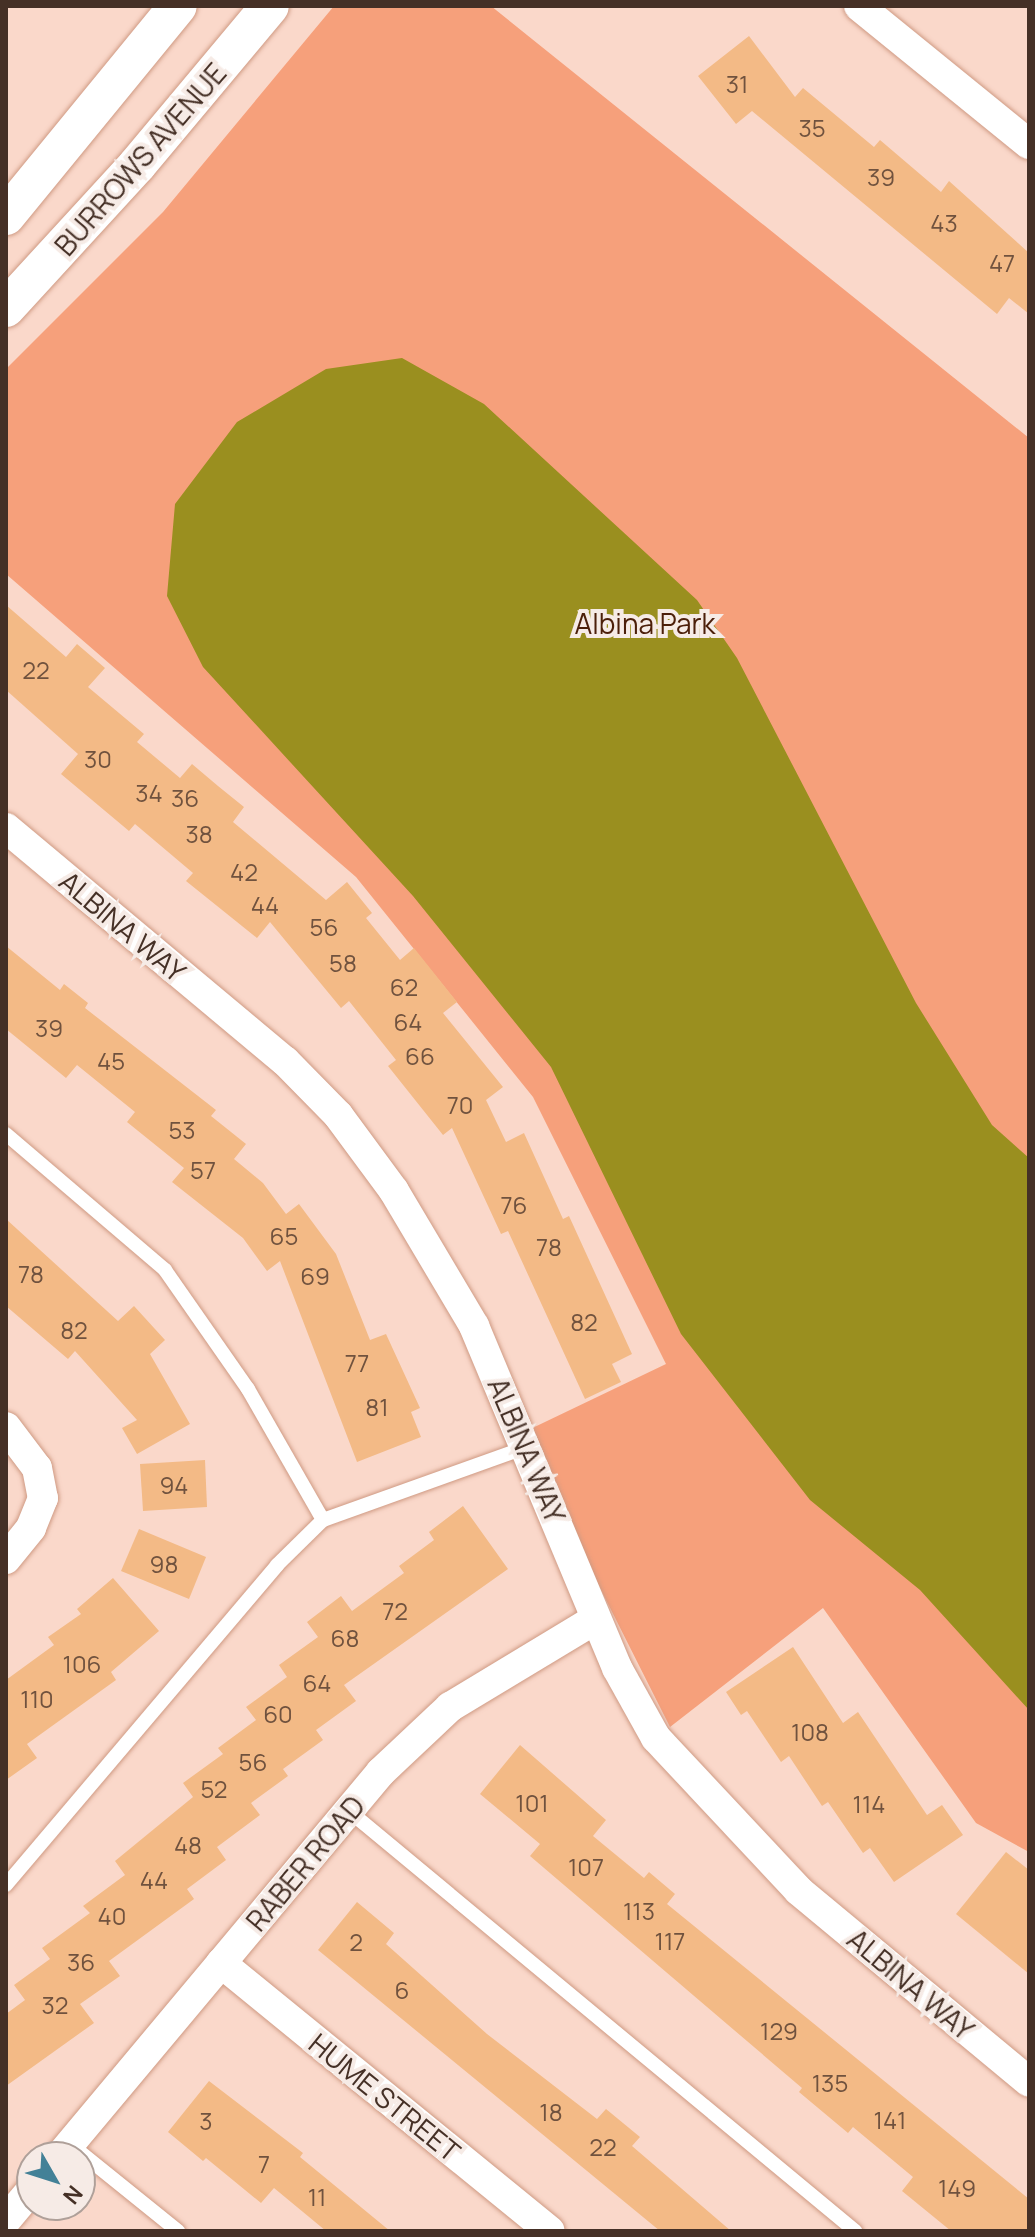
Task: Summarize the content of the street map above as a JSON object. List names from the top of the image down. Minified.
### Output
{"streets":{"street":["BURROWS AVENUE","ALBINA WAY","RABER ROAD","HUME STREET"]},"crossings":[["ALBINA WAY","RABER ROAD"],["RABER ROAD","HUME STREET"]],"parks":["Albina Park"],"house_numbers":["31","35","39","43","47","22","30","34","36","38","42","44","56","58","62","64","39","66","45","70","53","57","76","65","78","78","69","82","82","77","81","94","98","72","68","106","64","110","60","108","56","52","101","114","48","107","44","113","40","117","2","36","6","32","129","135","18","141","3","22","7","149","11"],"north":"bottom right"}
